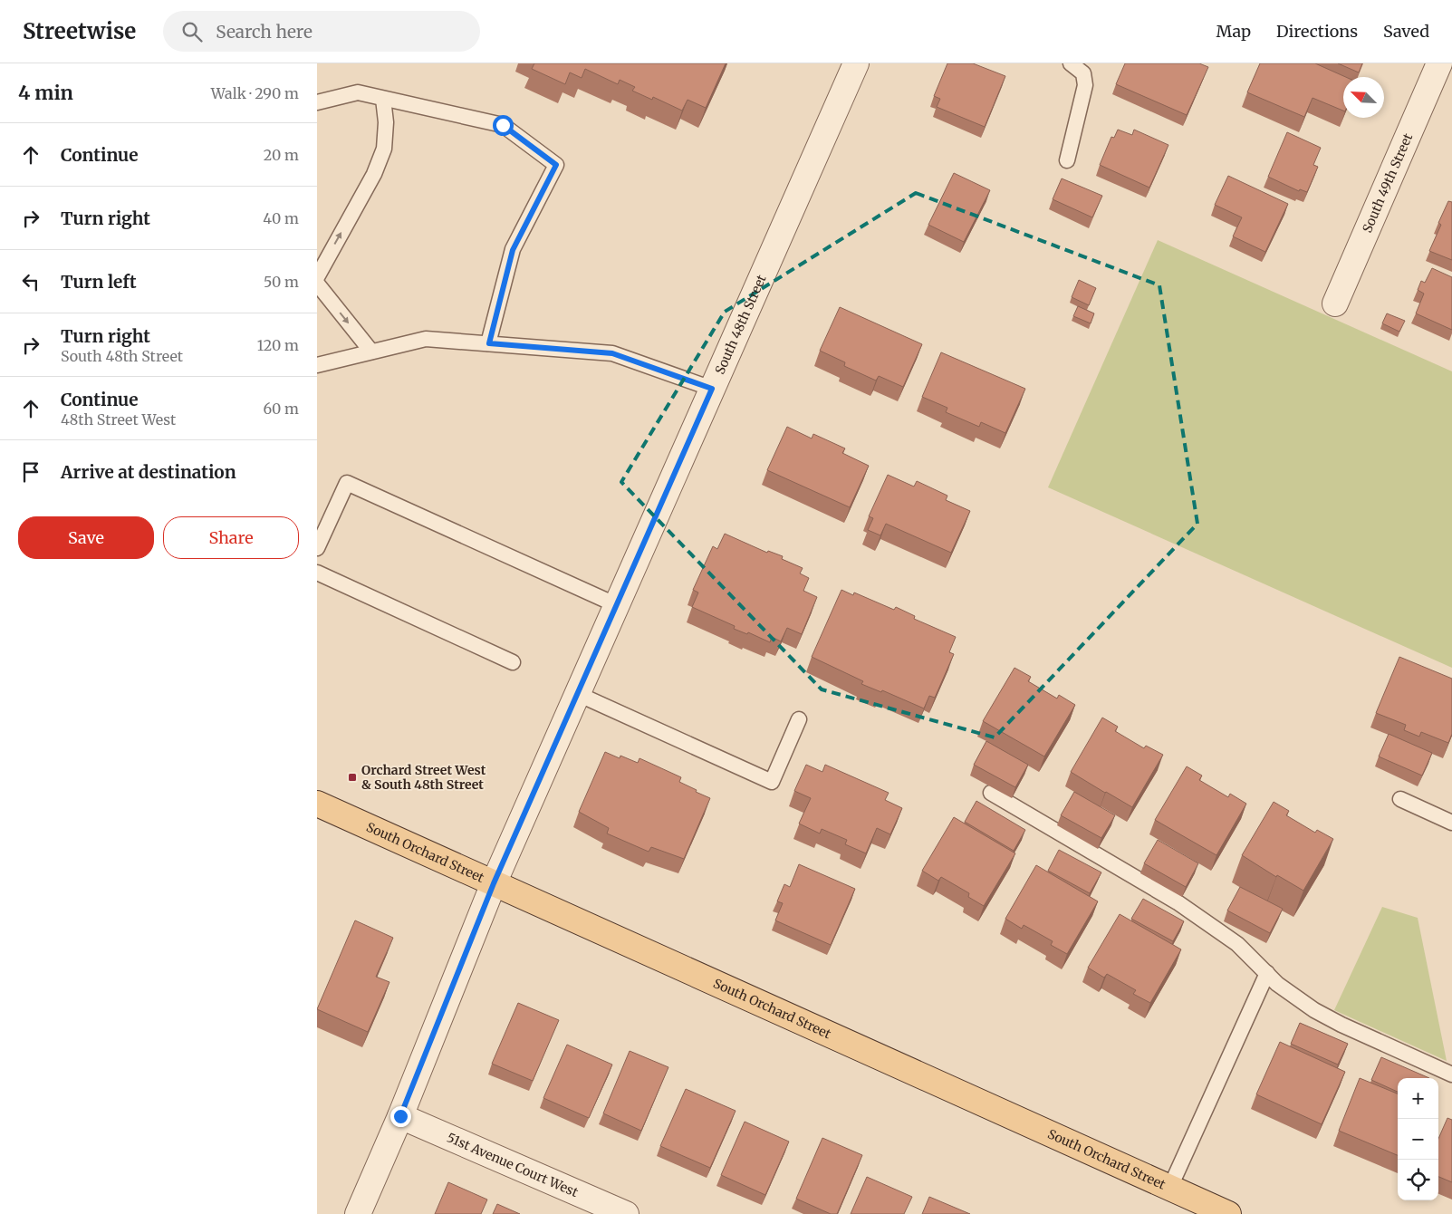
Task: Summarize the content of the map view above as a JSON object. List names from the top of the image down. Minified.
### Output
{"streets":{"main road":["South Orchard Street"],"street":["South 49th Street","South 48th Street","51st Avenue Court West"]},"crossings":[["South 48th Street","South Orchard Street"],["South 48th Street","51st Avenue Court West"]],"places":{"transit":["Orchard Street West & South 48th Street"]},"north":"top left","page":{"header":"Streetwise","search":"Search here","nav":["Map","Directions","Saved"],"heading":["4 min","Walk · 290 m"],"list":[["Continue","20 m"],["Turn right","40 m"],["Turn left","50 m"],["Turn right","South 48th Street","120 m"],["Continue","48th Street West","60 m"],"Arrive at destination"],"buttons":["Save","Share"],"map_buttons":["+","−"]}}
